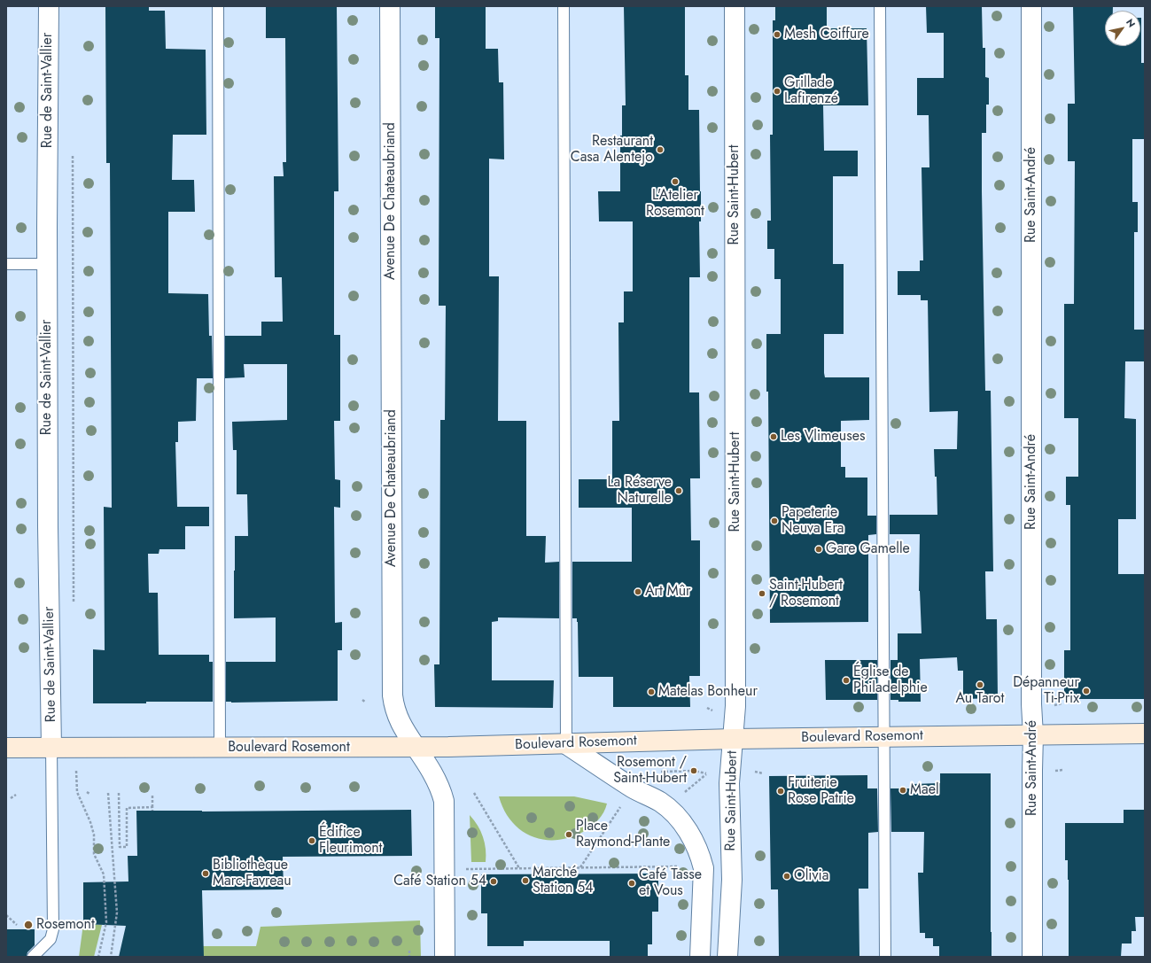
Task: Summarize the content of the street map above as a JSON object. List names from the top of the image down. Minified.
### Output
{"streets":{"main road":["Boulevard Rosemont"],"street":["Rue de Saint-Vallier","Rue Saint-Hubert","Rue Saint-André","Avenue De Chateaubriand"]},"crossings":[["Rue de Saint-Vallier","Boulevard Rosemont"],["Rue Saint-Hubert","Boulevard Rosemont"],["Rue Saint-André","Boulevard Rosemont"],["Avenue De Chateaubriand","Boulevard Rosemont"]],"places":["Mesh Coiffure","Grillade Lafirenzé","Restaurant Casa Alentejo","L'Atelier Rosemont","Les Vlimeuses","La Réserve Naturelle","Papeterie Neuva Era","Gare Gamelle","Art Mûr","Saint-Hubert / Rosemont","Église de Philadelphie","Au Tarot","Dépanneur Ti-Prix","Matelas Bonheur","Rosemont / Saint-Hubert","Mael","Fruiterie Rose Patrie","Place Raymond-Plante","Édifice Fleurimont","Bibliothèque Marc-Favreau","Olivia","Marché Station 54","Café Station 54","Café Tasse et Vous","Rosemont"],"north":"top right"}
